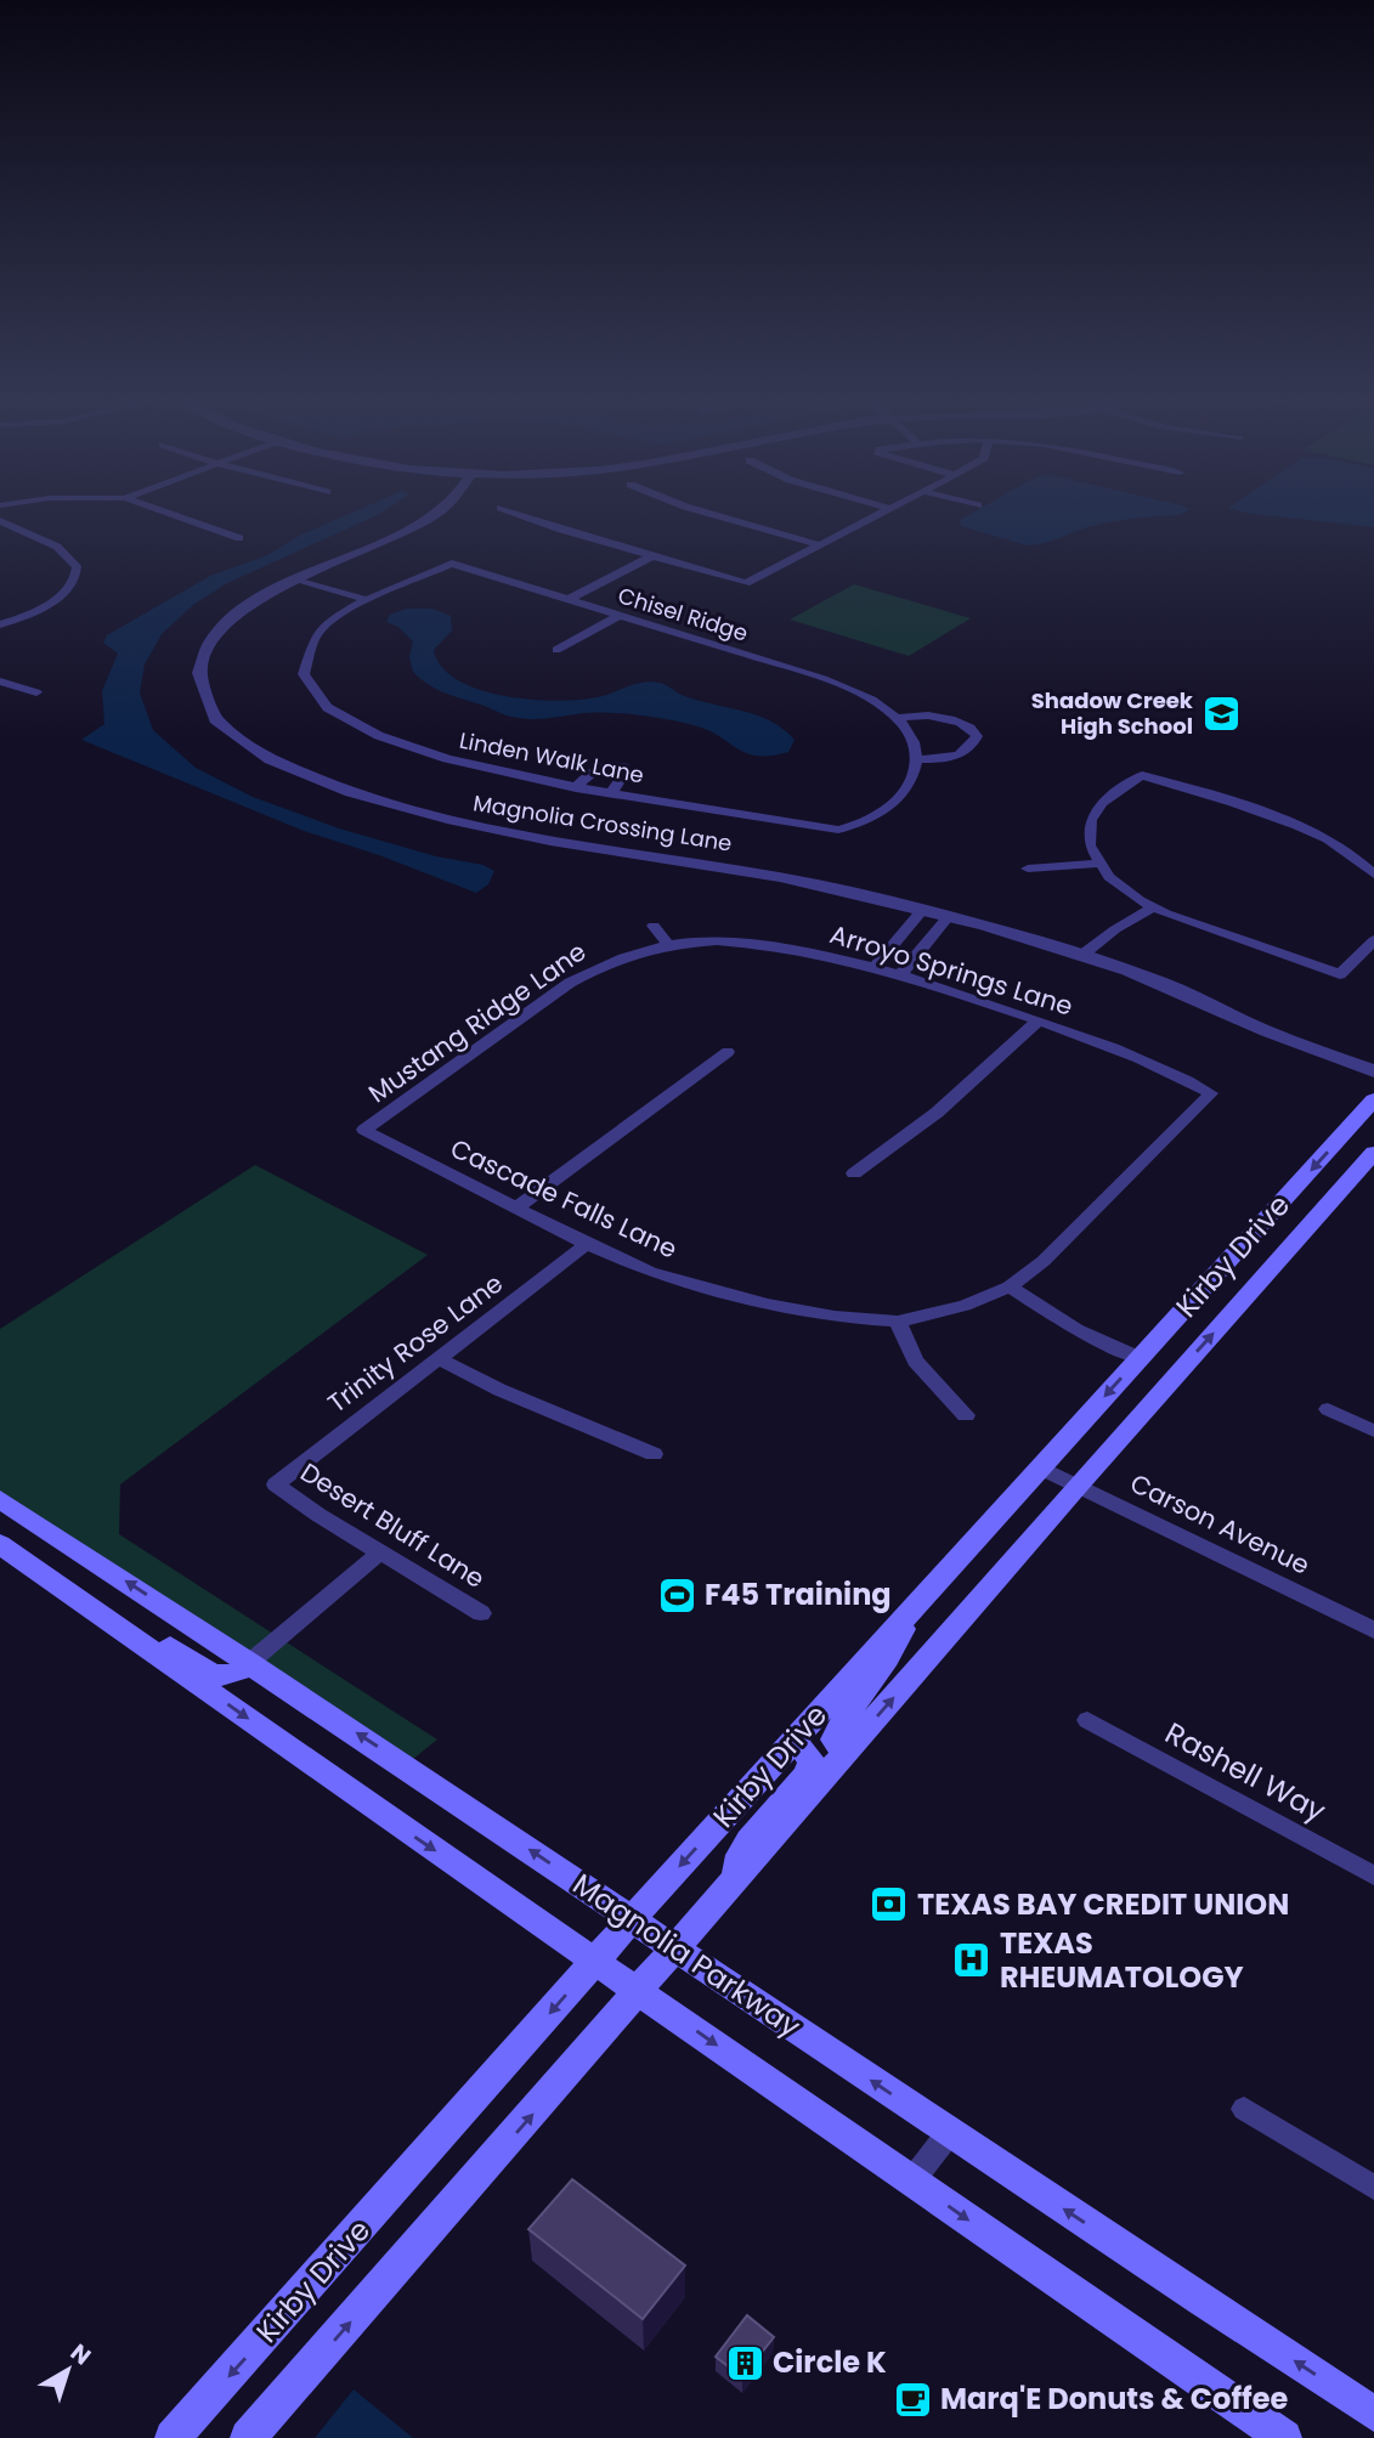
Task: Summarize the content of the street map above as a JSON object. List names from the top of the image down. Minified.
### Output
{"streets":{"main road":["Kirby Drive","Magnolia Parkway"],"street":["Chisel Ridge","Linden Walk Lane","Magnolia Crossing Lane","Arroyo Springs Lane","Mustang Ridge Lane","Cascade Falls Lane","Trinity Rose Lane","Carson Avenue","Desert Bluff Lane","Rashell Way"]},"crossings":[["Chisel Ridge","Linden Walk Lane"],["Arroyo Springs Lane","Mustang Ridge Lane"],["Arroyo Springs Lane","Cascade Falls Lane"],["Mustang Ridge Lane","Cascade Falls Lane"],["Cascade Falls Lane","Trinity Rose Lane"],["Kirby Drive","Carson Avenue"],["Kirby Drive","Magnolia Parkway"],["Trinity Rose Lane","Desert Bluff Lane"]],"places":{"school or university":["Shadow Creek High School"],"sports":["F45 Training"],"bank":["TEXAS BAY CREDIT UNION"],"hospital":["TEXAS RHEUMATOLOGY"],"building":["Circle K"],"cafe":["Marq'E Donuts & Coffee"]},"north":"top right"}
